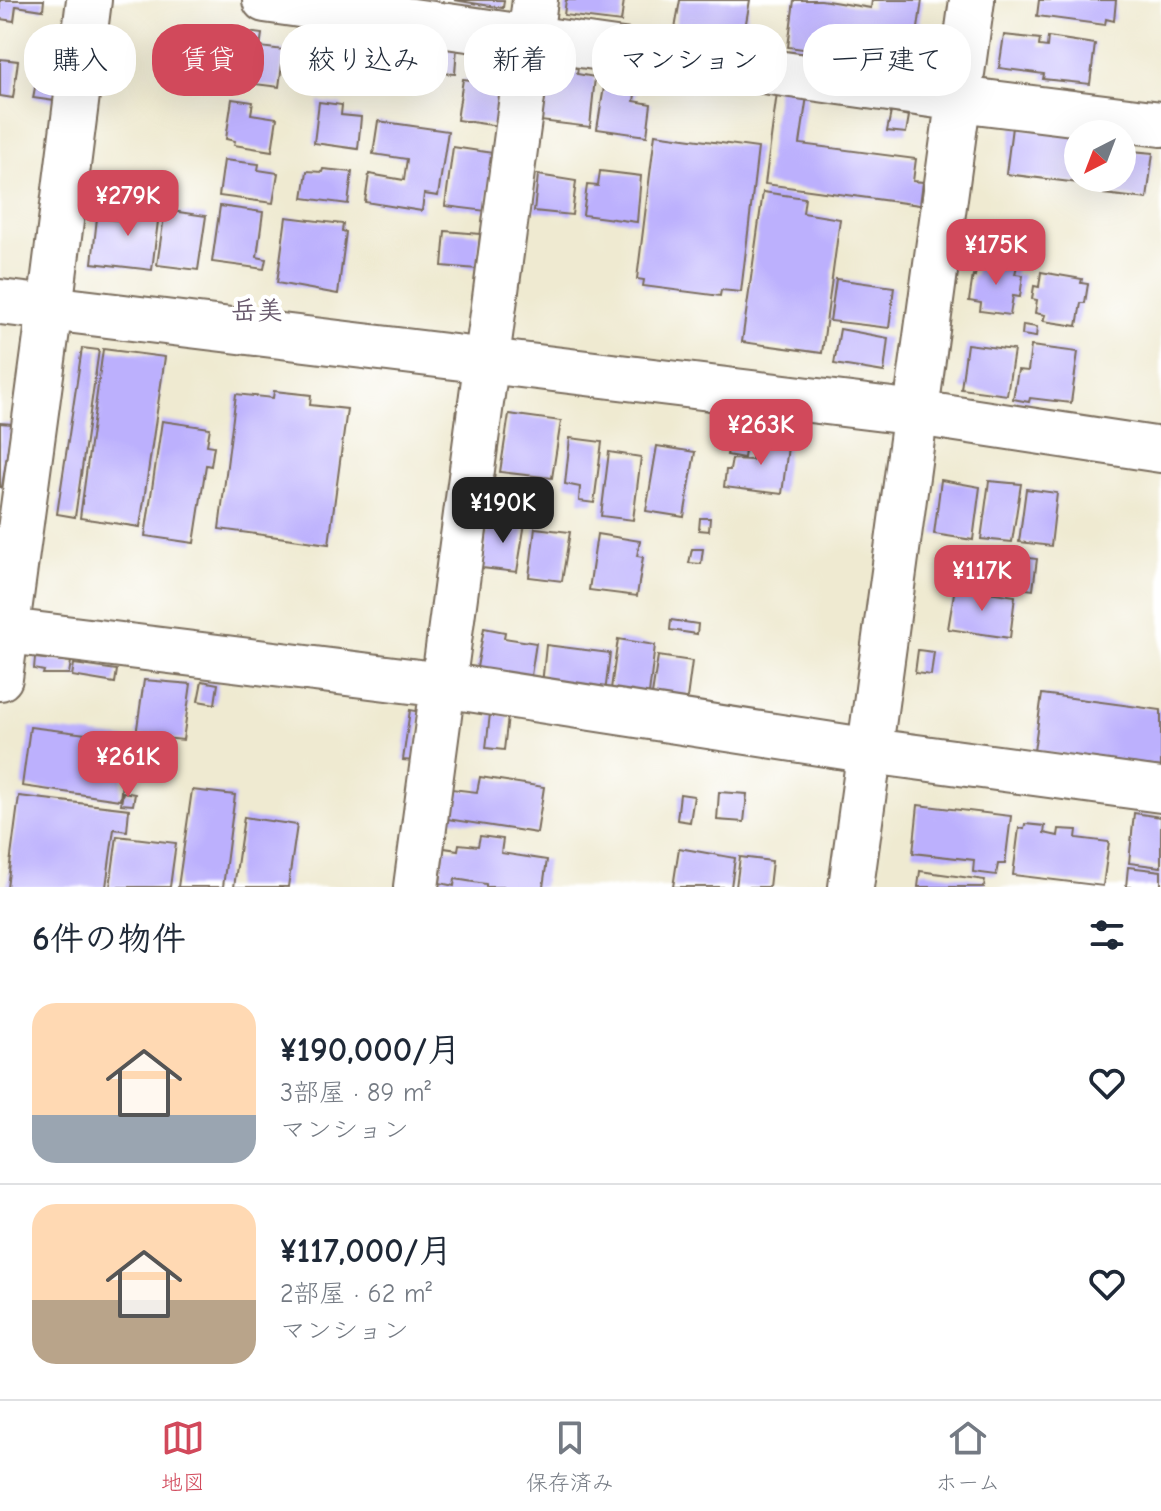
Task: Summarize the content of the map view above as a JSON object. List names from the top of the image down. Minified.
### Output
{"districts":["岳美"],"north":"bottom left","page":{"chip":["購入","賃貸","絞り込み","新着","マンション","一戸建て"],"price":["¥279K","¥175K","¥263K","¥190K","¥117K","¥261K"],"heading":"6件の物件","list":[{"name":"¥190,000/月","note":"3部屋 · 89 m² · マンション"},{"name":"¥117,000/月","note":"2部屋 · 62 m² · マンション"}],"tabs":["地図","保存済み","ホーム"]}}
